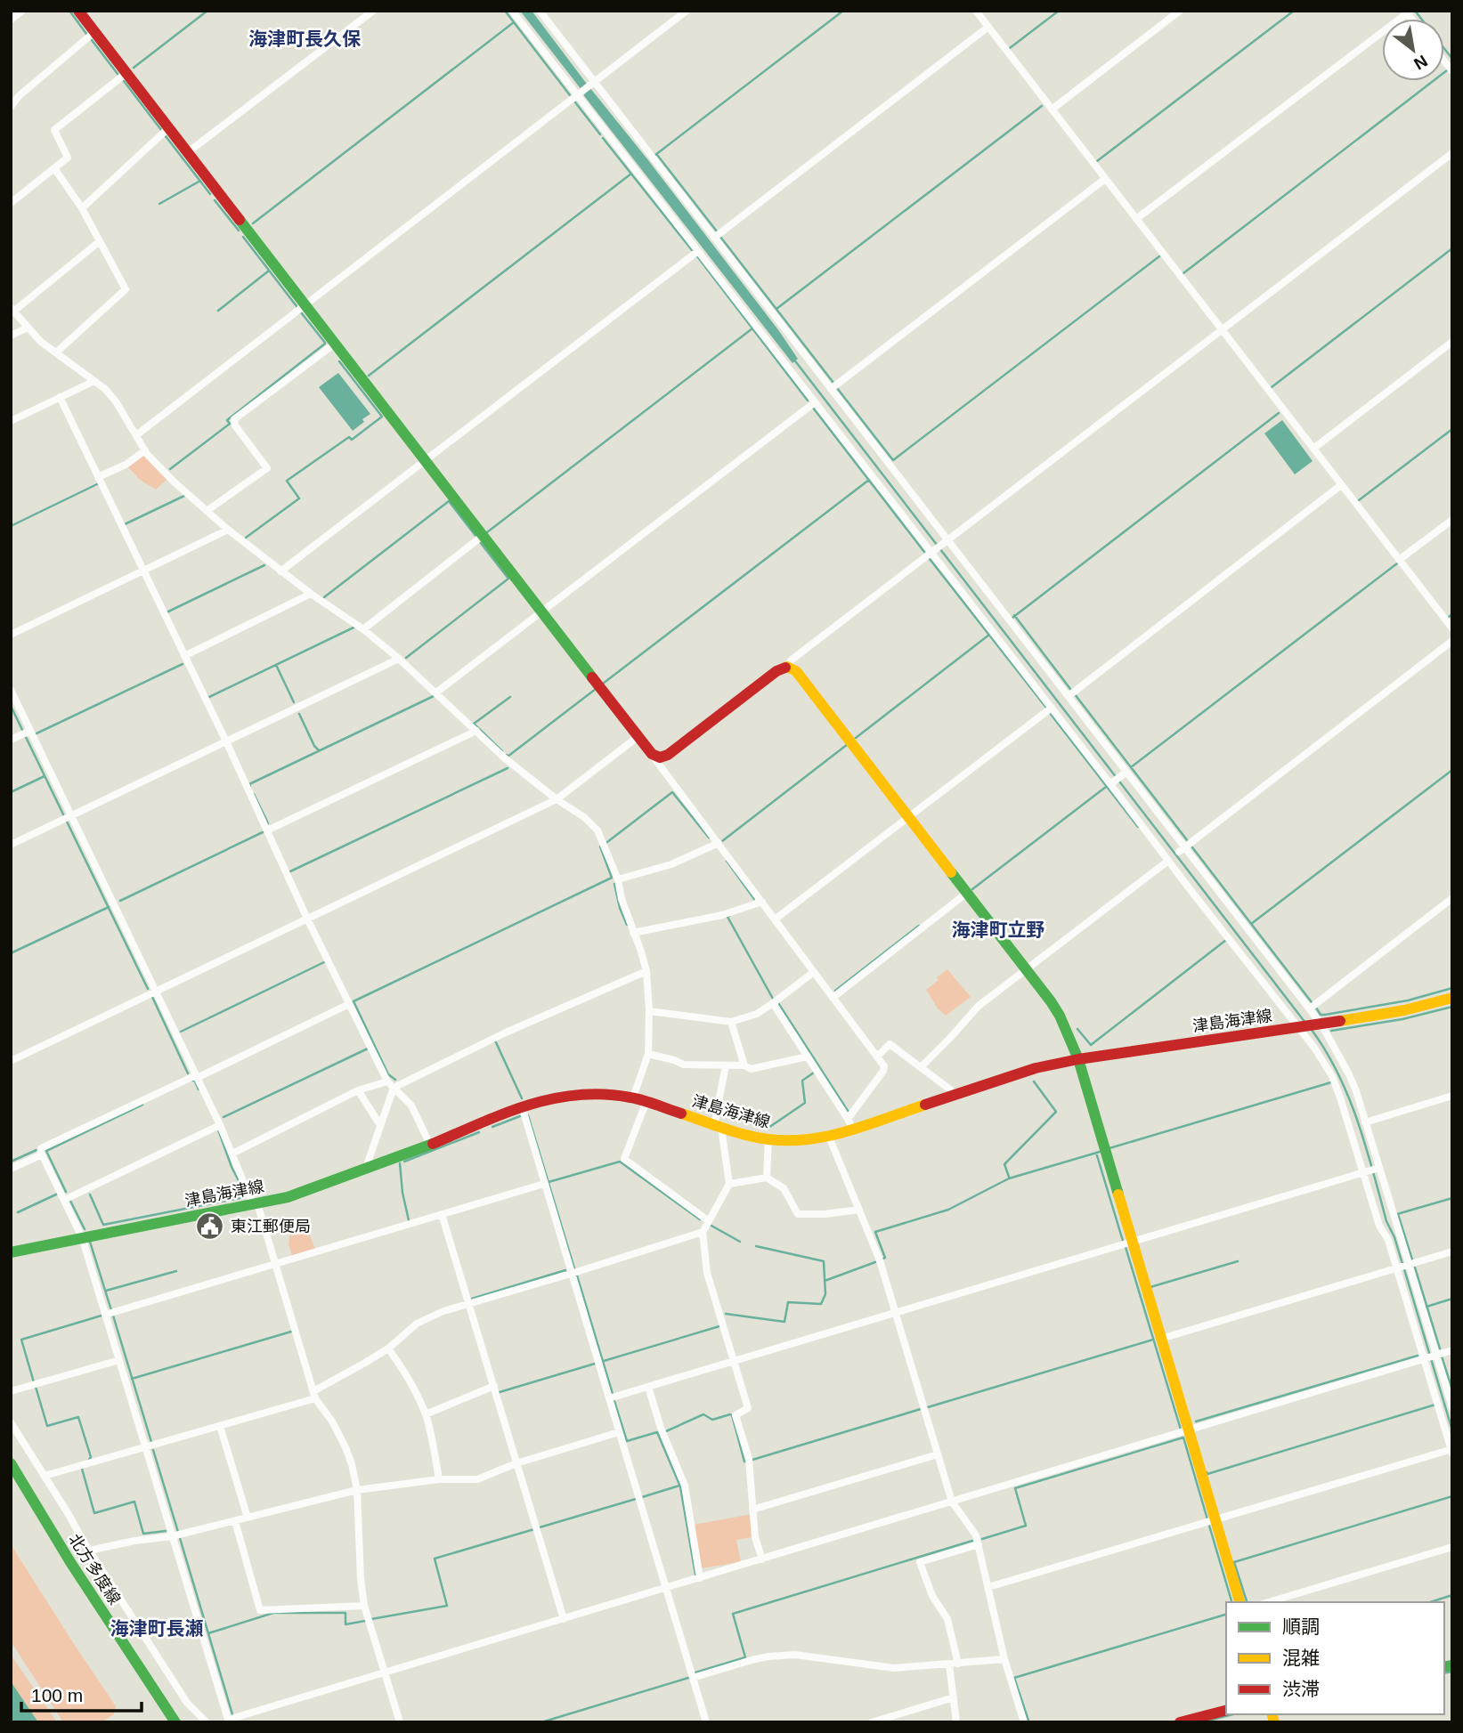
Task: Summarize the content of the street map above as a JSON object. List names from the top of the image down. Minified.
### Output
{"streets":{"street":["津島海津線","北方多度線"]},"districts":["海津町長久保","海津町立野","海津町長瀬"],"places":{"public building":["東江郵便局"]},"legend":["順調","混雑","渋滞"],"scale_bar":"100 m","north":"bottom right"}
